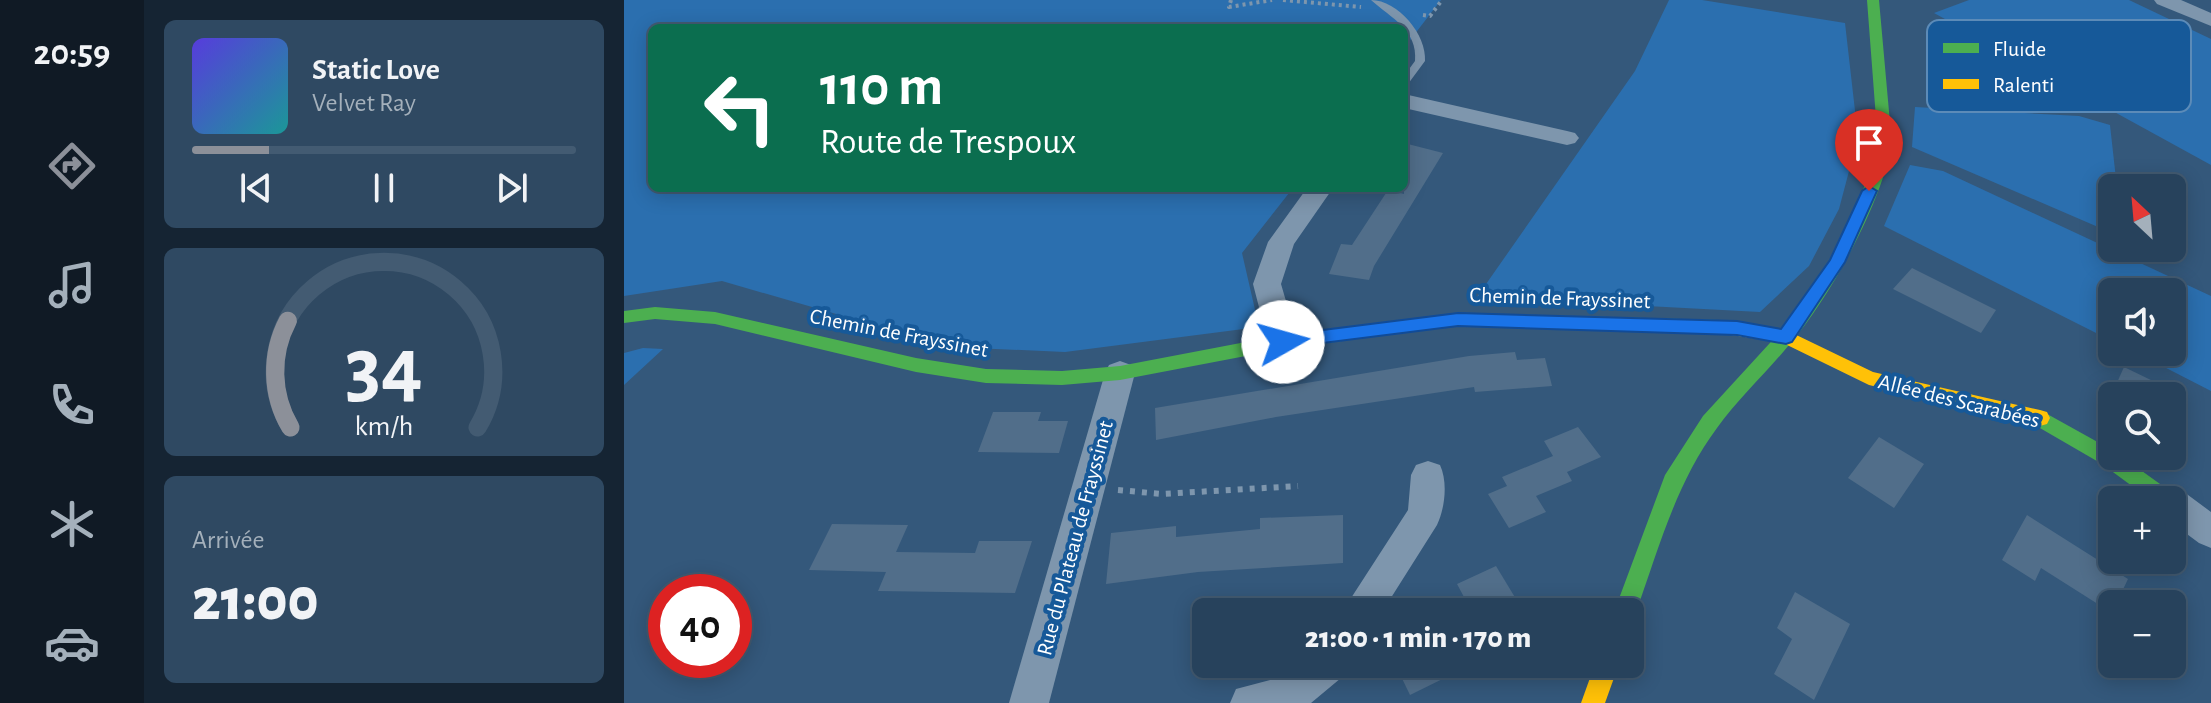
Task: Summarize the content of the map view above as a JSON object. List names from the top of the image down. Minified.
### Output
{"streets":{"street":["Chemin de Frayssinet","Allée des Scarabées","Rue du Plateau de Frayssinet"]},"crossings":[["Chemin de Frayssinet","Allée des Scarabées"],["Chemin de Frayssinet","Rue du Plateau de Frayssinet"]],"legend":["Fluide","Ralenti"],"north":"top left","page":{"tabs":"20:59","turn":["110 m","Route de Trespoux"],"song":["Static Love","Velvet Ray"],"map_buttons":["+","−"],"tile":["Arrivée","21:00"],"limit":"40","trip":"21:00 · 1 min · 170 m","gauge":["34","km/h"]}}
